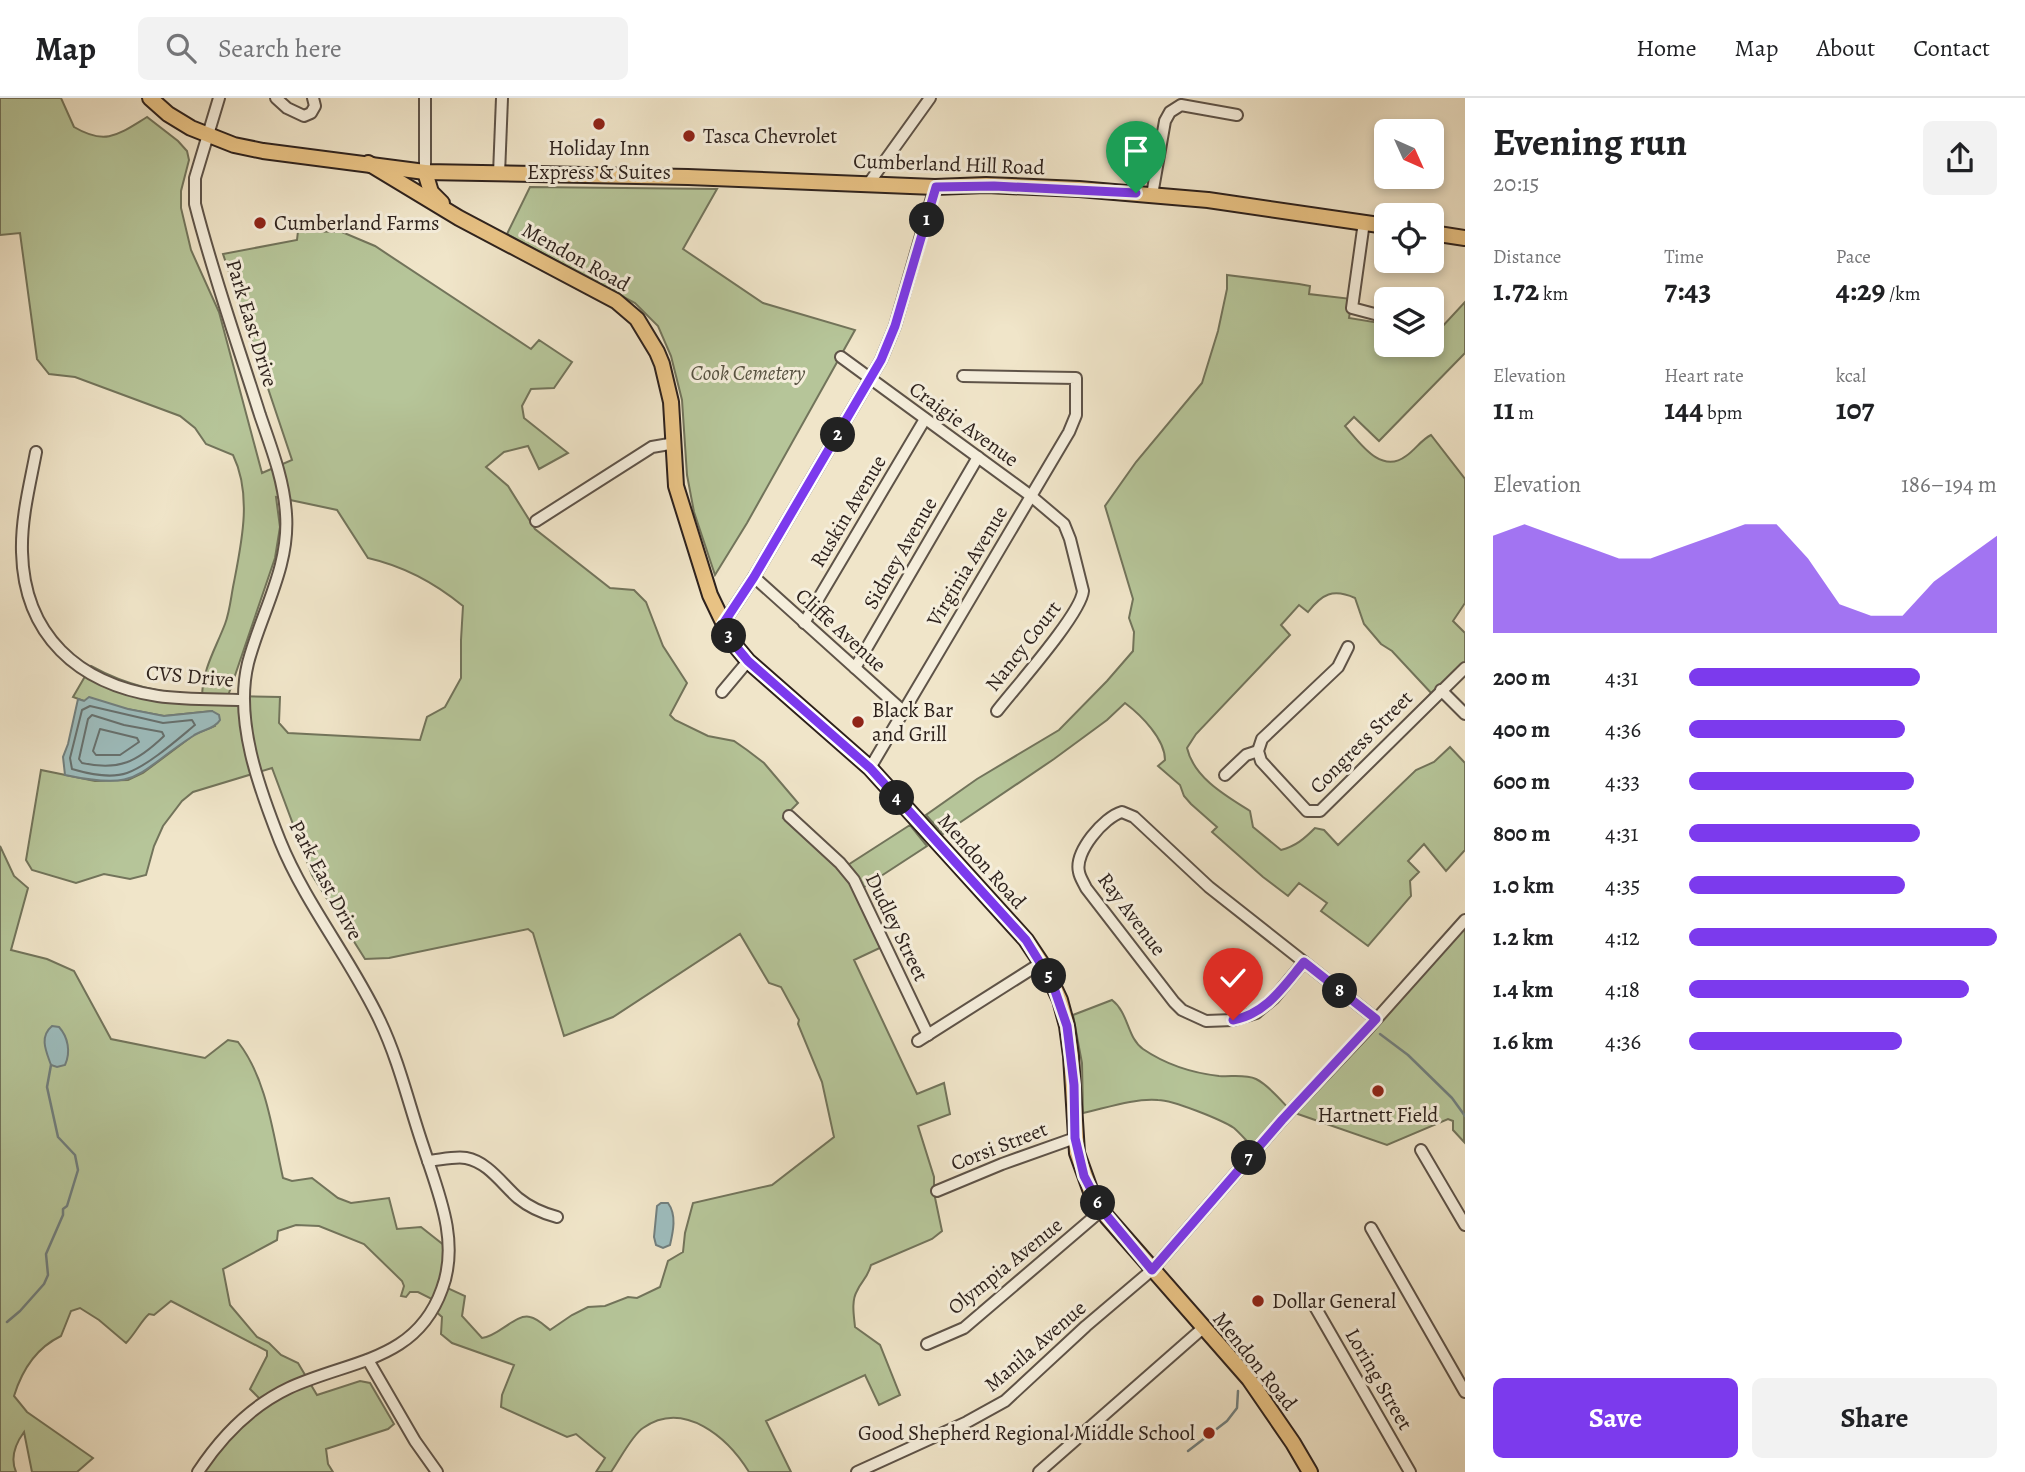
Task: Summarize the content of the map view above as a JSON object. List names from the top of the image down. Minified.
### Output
{"streets":{"main road":["Cumberland Hill Road","Mendon Road"],"street":["Park East Drive","Craigie Avenue","Ruskin Avenue","Sidney Avenue","Virginia Avenue","Cliffe Avenue","Nancy Court","CVS Drive","Congress Street","Ray Avenue","Dudley Street","Corsi Street","Olympia Avenue","Manila Avenue","Loring Street"]},"crossings":[["Cumberland Hill Road","Mendon Road"],["Mendon Road","Virginia Avenue"],["Mendon Road","Dudley Street"],["Mendon Road","Corsi Street"],["Mendon Road","Olympia Avenue"],["Mendon Road","Manila Avenue"],["Park East Drive","CVS Drive"],["Craigie Avenue","Ruskin Avenue"],["Craigie Avenue","Sidney Avenue"],["Craigie Avenue","Virginia Avenue"],["Craigie Avenue","Nancy Court"],["Ruskin Avenue","Cliffe Avenue"],["Sidney Avenue","Cliffe Avenue"],["Virginia Avenue","Cliffe Avenue"],["Virginia Avenue","Nancy Court"],["Ray Avenue","Manila Avenue"]],"parks":["Cook Cemetery"],"places":["Holiday Inn Express & Suites","Tasca Chevrolet","Cumberland Farms","Black Bar and Grill","Hartnett Field","Dollar General","Good Shepherd Regional Middle School"],"north":"bottom right","page":{"header":"Map","search":"Search here","nav":["Home","Map","About","Contact"],"heading":["Evening run","20:15"],"pins":["1","2","3","4","5","8","7","6"],"stats":[["Distance","1.72 km"],["Time","7:43"],["Pace","4:29 /km"],["Elevation","11 m"],["Heart rate","144 bpm"],["kcal","107"]],"chart":["Elevation","186–194 m"],"list":[{"name":"200 m","note":"4:31"},{"name":"400 m","note":"4:36"},{"name":"600 m","note":"4:33"},{"name":"800 m","note":"4:31"},{"name":"1.0 km","note":"4:35"},{"name":"1.2 km","note":"4:12"},{"name":"1.4 km","note":"4:18"},{"name":"1.6 km","note":"4:36"}],"buttons":["Save","Share"]}}
